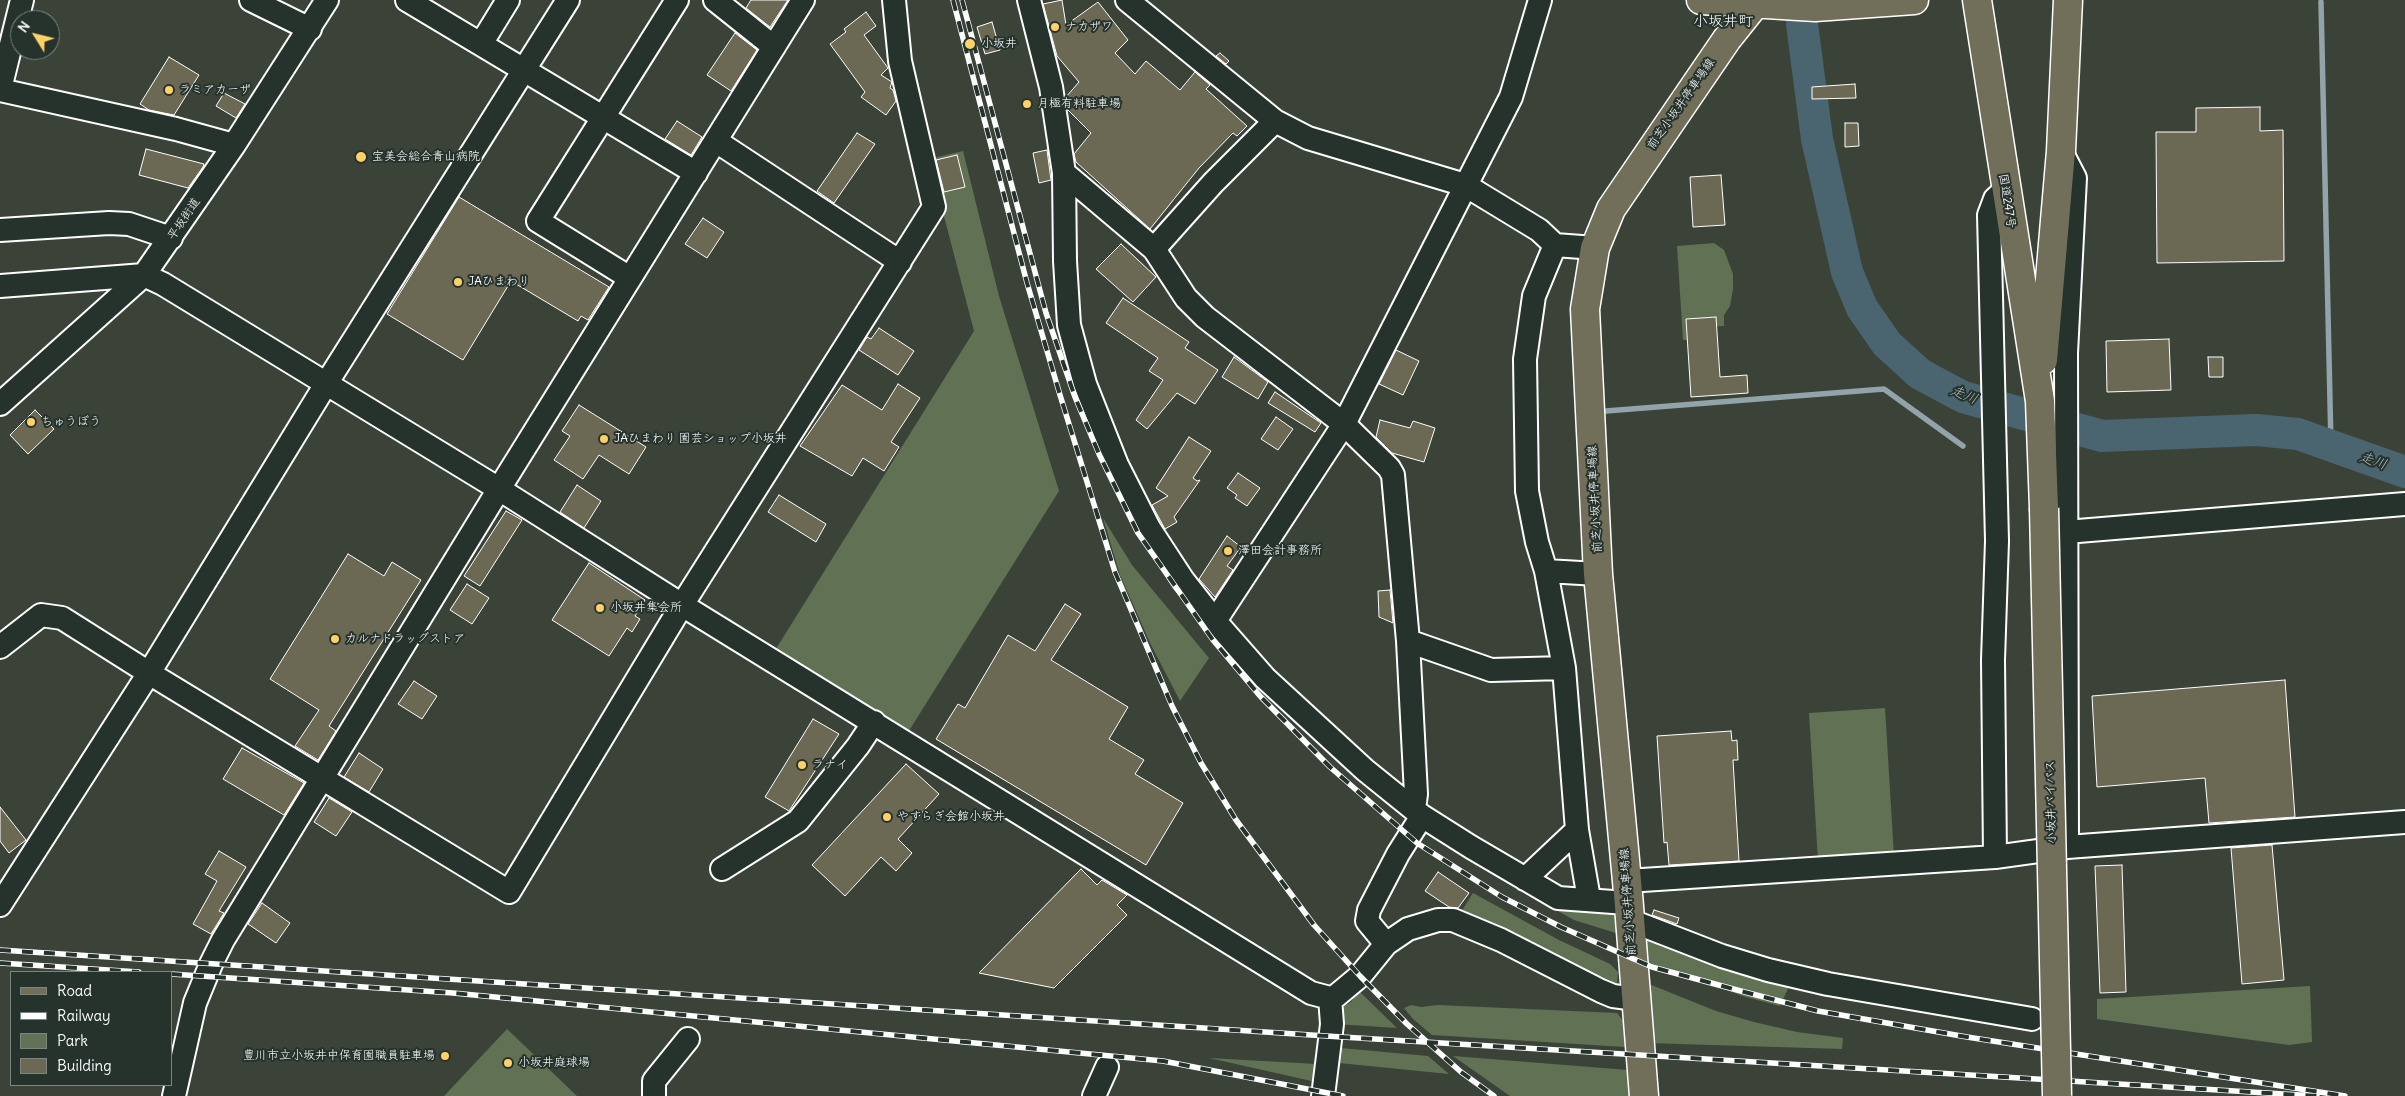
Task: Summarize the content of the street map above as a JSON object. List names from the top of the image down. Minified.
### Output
{"streets":{"main road":["前芝小坂井停車場線","国道247号","小坂井バイパス"],"street":["平坂街道"]},"crossings":[["国道247号","小坂井バイパス"]],"districts":["小坂井町"],"water":["走川"],"places":["ナカザワ","小坂井","ラミアカーザ","月極有料駐車場","宝美会総合青山病院","JAひまわり","ちゅうぼう","JAひまわり 園芸ショップ小坂井","澤田会計事務所","小坂井集会所","カルナドラッグストア","ラナイ","やすらぎ会館小坂井","豊川市立小坂井中保育園職員駐車場","小坂井庭球場"],"legend":["Road","Railway","Park","Building"],"north":"top left"}
